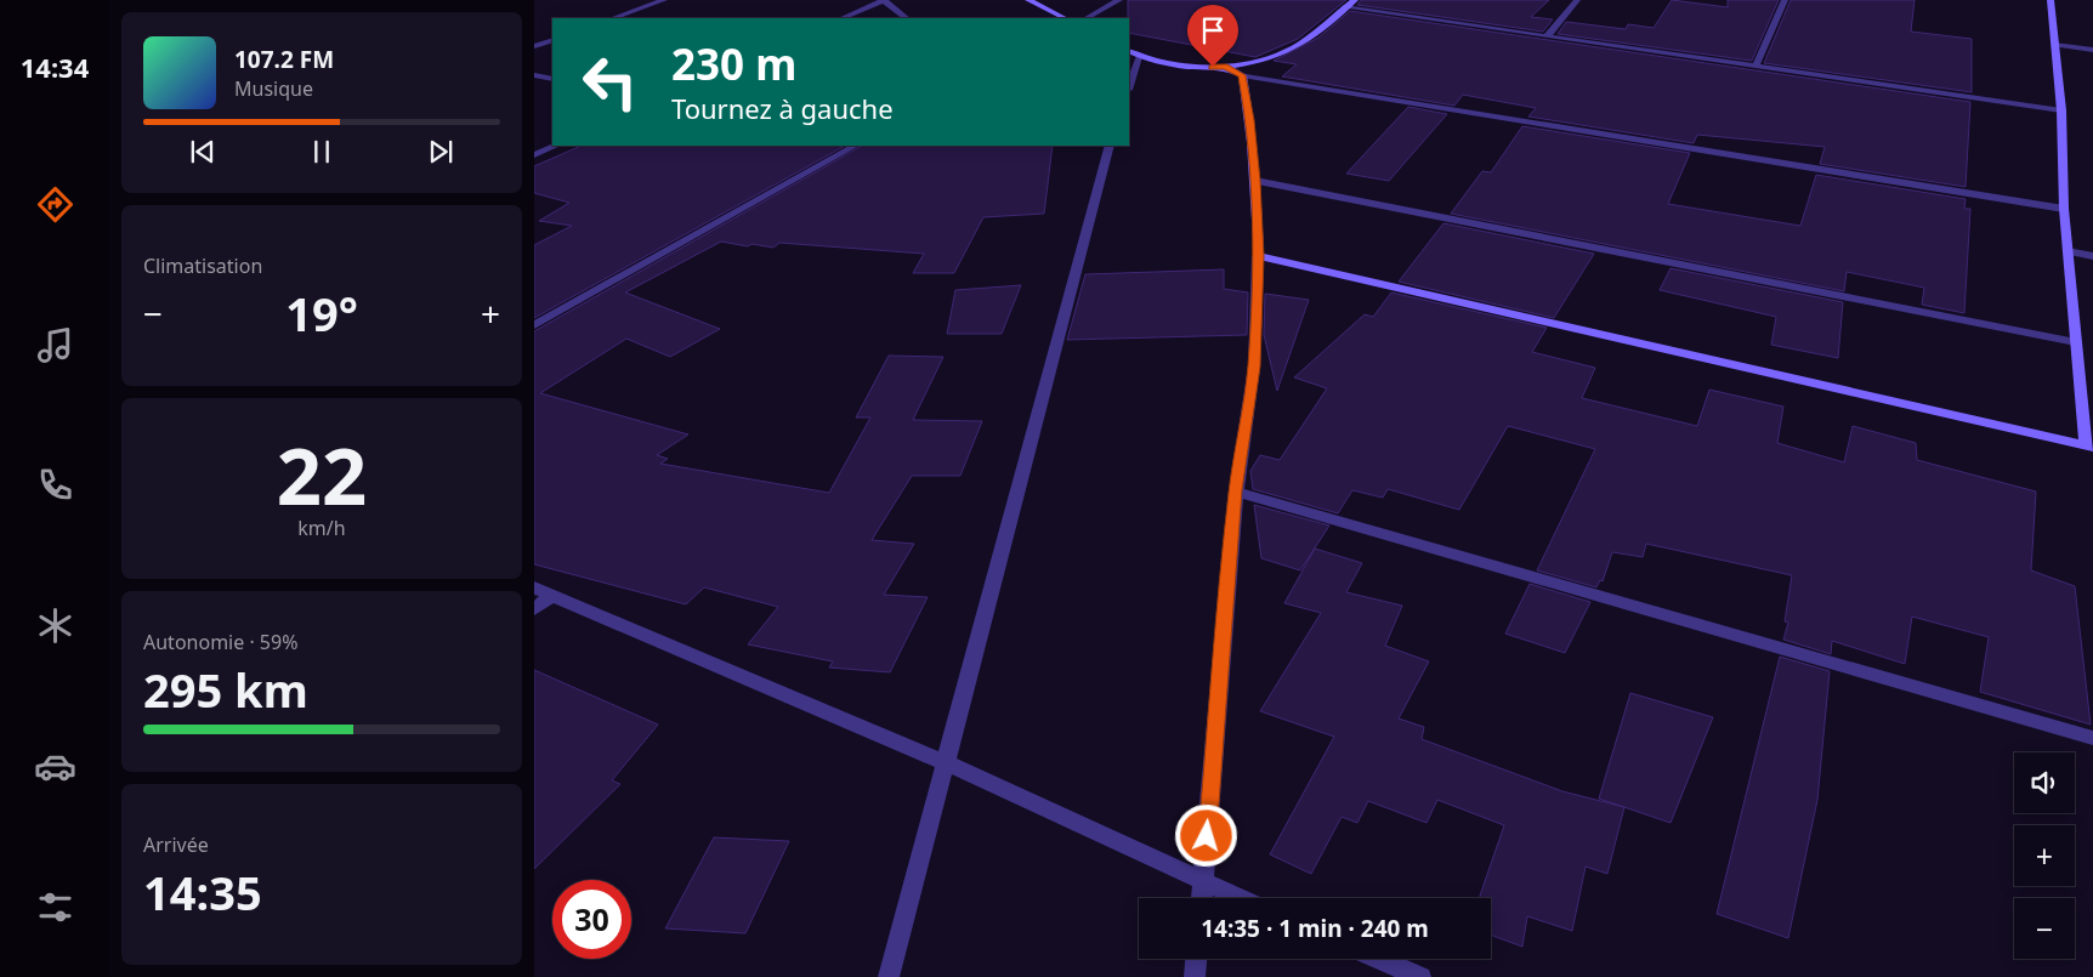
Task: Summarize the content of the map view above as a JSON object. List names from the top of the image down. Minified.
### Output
{"page":{"tabs":"14:34","turn":["230 m","Tournez à gauche"],"song":["107.2 FM","Musique"],"tile":["Climatisation",["22","km/h"],["Autonomie · 59%","295 km"],["Arrivée","14:35"]],"heat":["−","19°","+"],"map_buttons":["+","−"],"limit":"30","trip":"14:35 · 1 min · 240 m"}}
